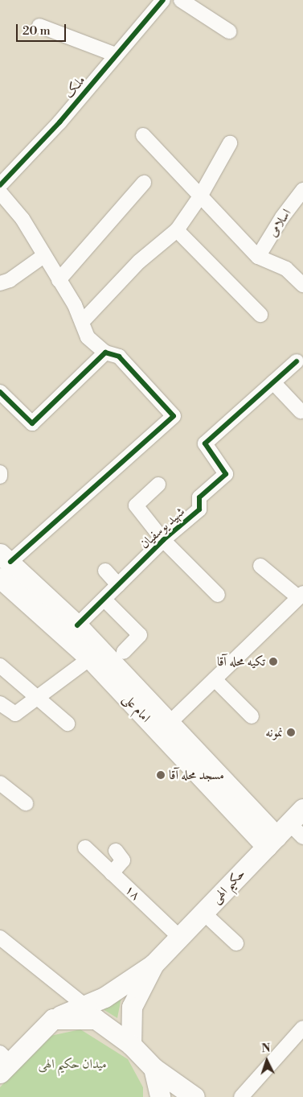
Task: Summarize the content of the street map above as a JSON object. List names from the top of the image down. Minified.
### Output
{"streets":{"main road":["امام علی","حکیم الهی"],"street":["ملک","اسلامی","شهید یوسفیان","۱۸"]},"crossings":[["امام علی","حکیم الهی"],["حکیم الهی","۱۸"]],"parks":["میدان حکیم الهی"],"places":["تکیه محله آقا","نمونه","مسجد محله آقا"],"scale_bar":"20 m","north":"top"}
